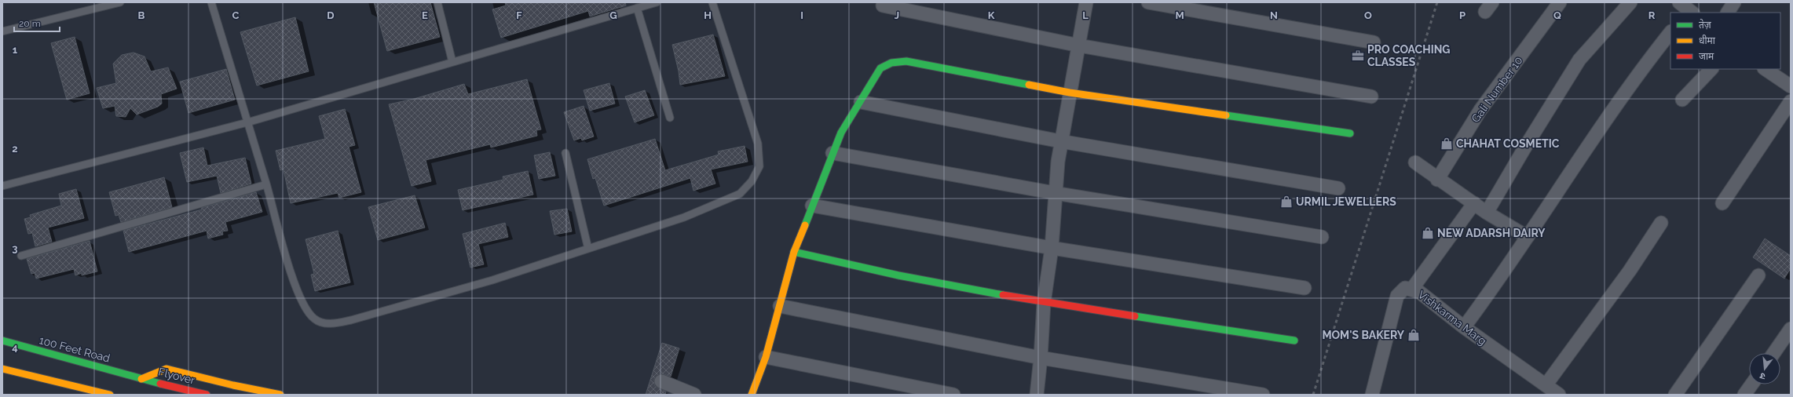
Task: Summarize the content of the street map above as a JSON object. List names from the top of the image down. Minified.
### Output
{"streets":{"street":["Gali Number 10","Vishkarma Marg","100 Feet Road","Flyover"]},"crossings":[["100 Feet Road","Flyover"]],"places":{"office":["PRO COACHING CLASSES"],"shop":["CHAHAT COSMETIC","URMIL JEWELLERS","NEW ADARSH DAIRY","MOM'S BAKERY"]},"legend":["तेज़","धीमा","जाम"],"scale_bar":"20 m","north":"bottom","grid":{"columns":["B","C","D","E","F","G","H","I","J","K","L","M","N","O","P","Q","R"],"rows":["1","2","3","4"]}}
